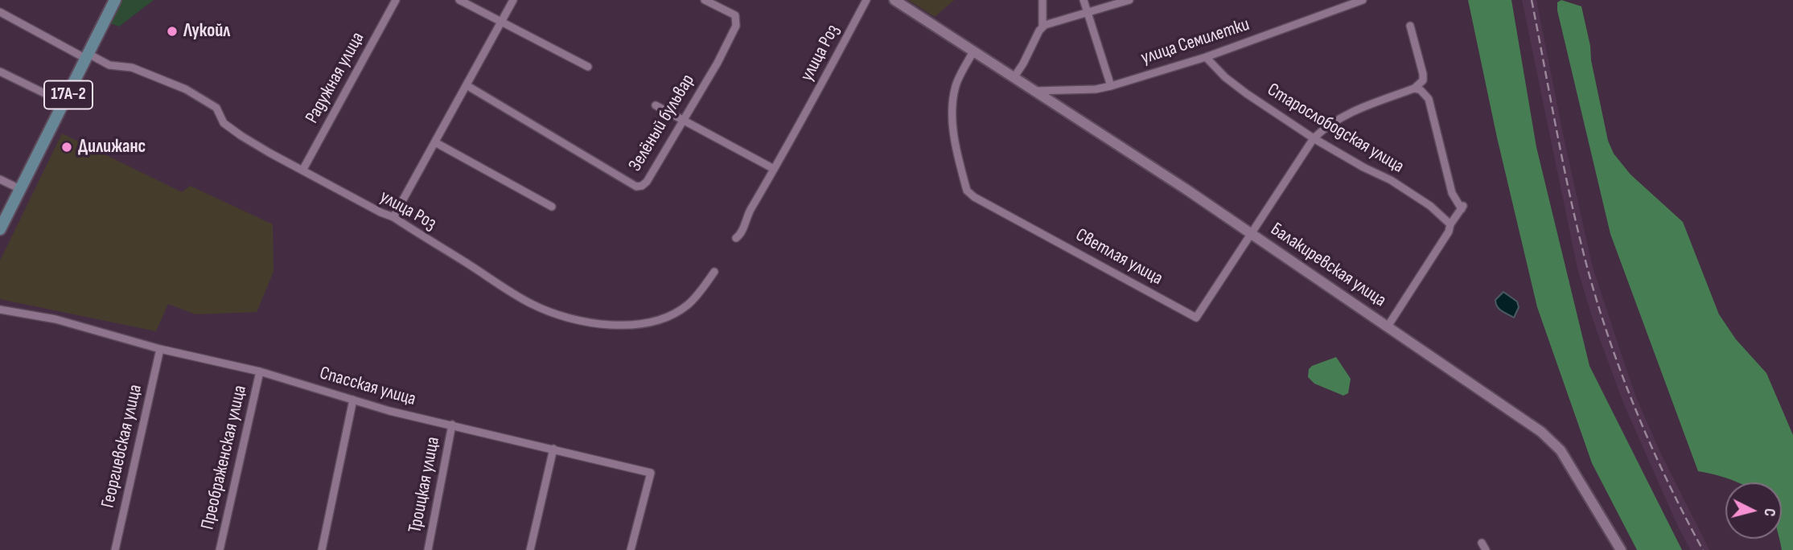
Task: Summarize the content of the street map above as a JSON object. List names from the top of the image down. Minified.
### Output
{"streets":{"main road":["17А-2"],"street":["улица Семилетки","улица Роз","Радужная улица","Зелёный бульвар","Старослободская улица","Светлая улица","Балакиревская улица","Спасская улица","Георгиевская улица","Преображенская улица","Троицкая улица"]},"crossings":[["улица Семилетки","Старослободская улица"],["улица Семилетки","Балакиревская улица"],["улица Роз","Радужная улица"],["улица Роз","17А-2"],["Старослободская улица","Светлая улица"],["Светлая улица","Балакиревская улица"],["Спасская улица","Георгиевская улица"],["Спасская улица","Преображенская улица"],["Спасская улица","Троицкая улица"]],"places":["Лукойл","Дилижанс"],"north":"right"}
